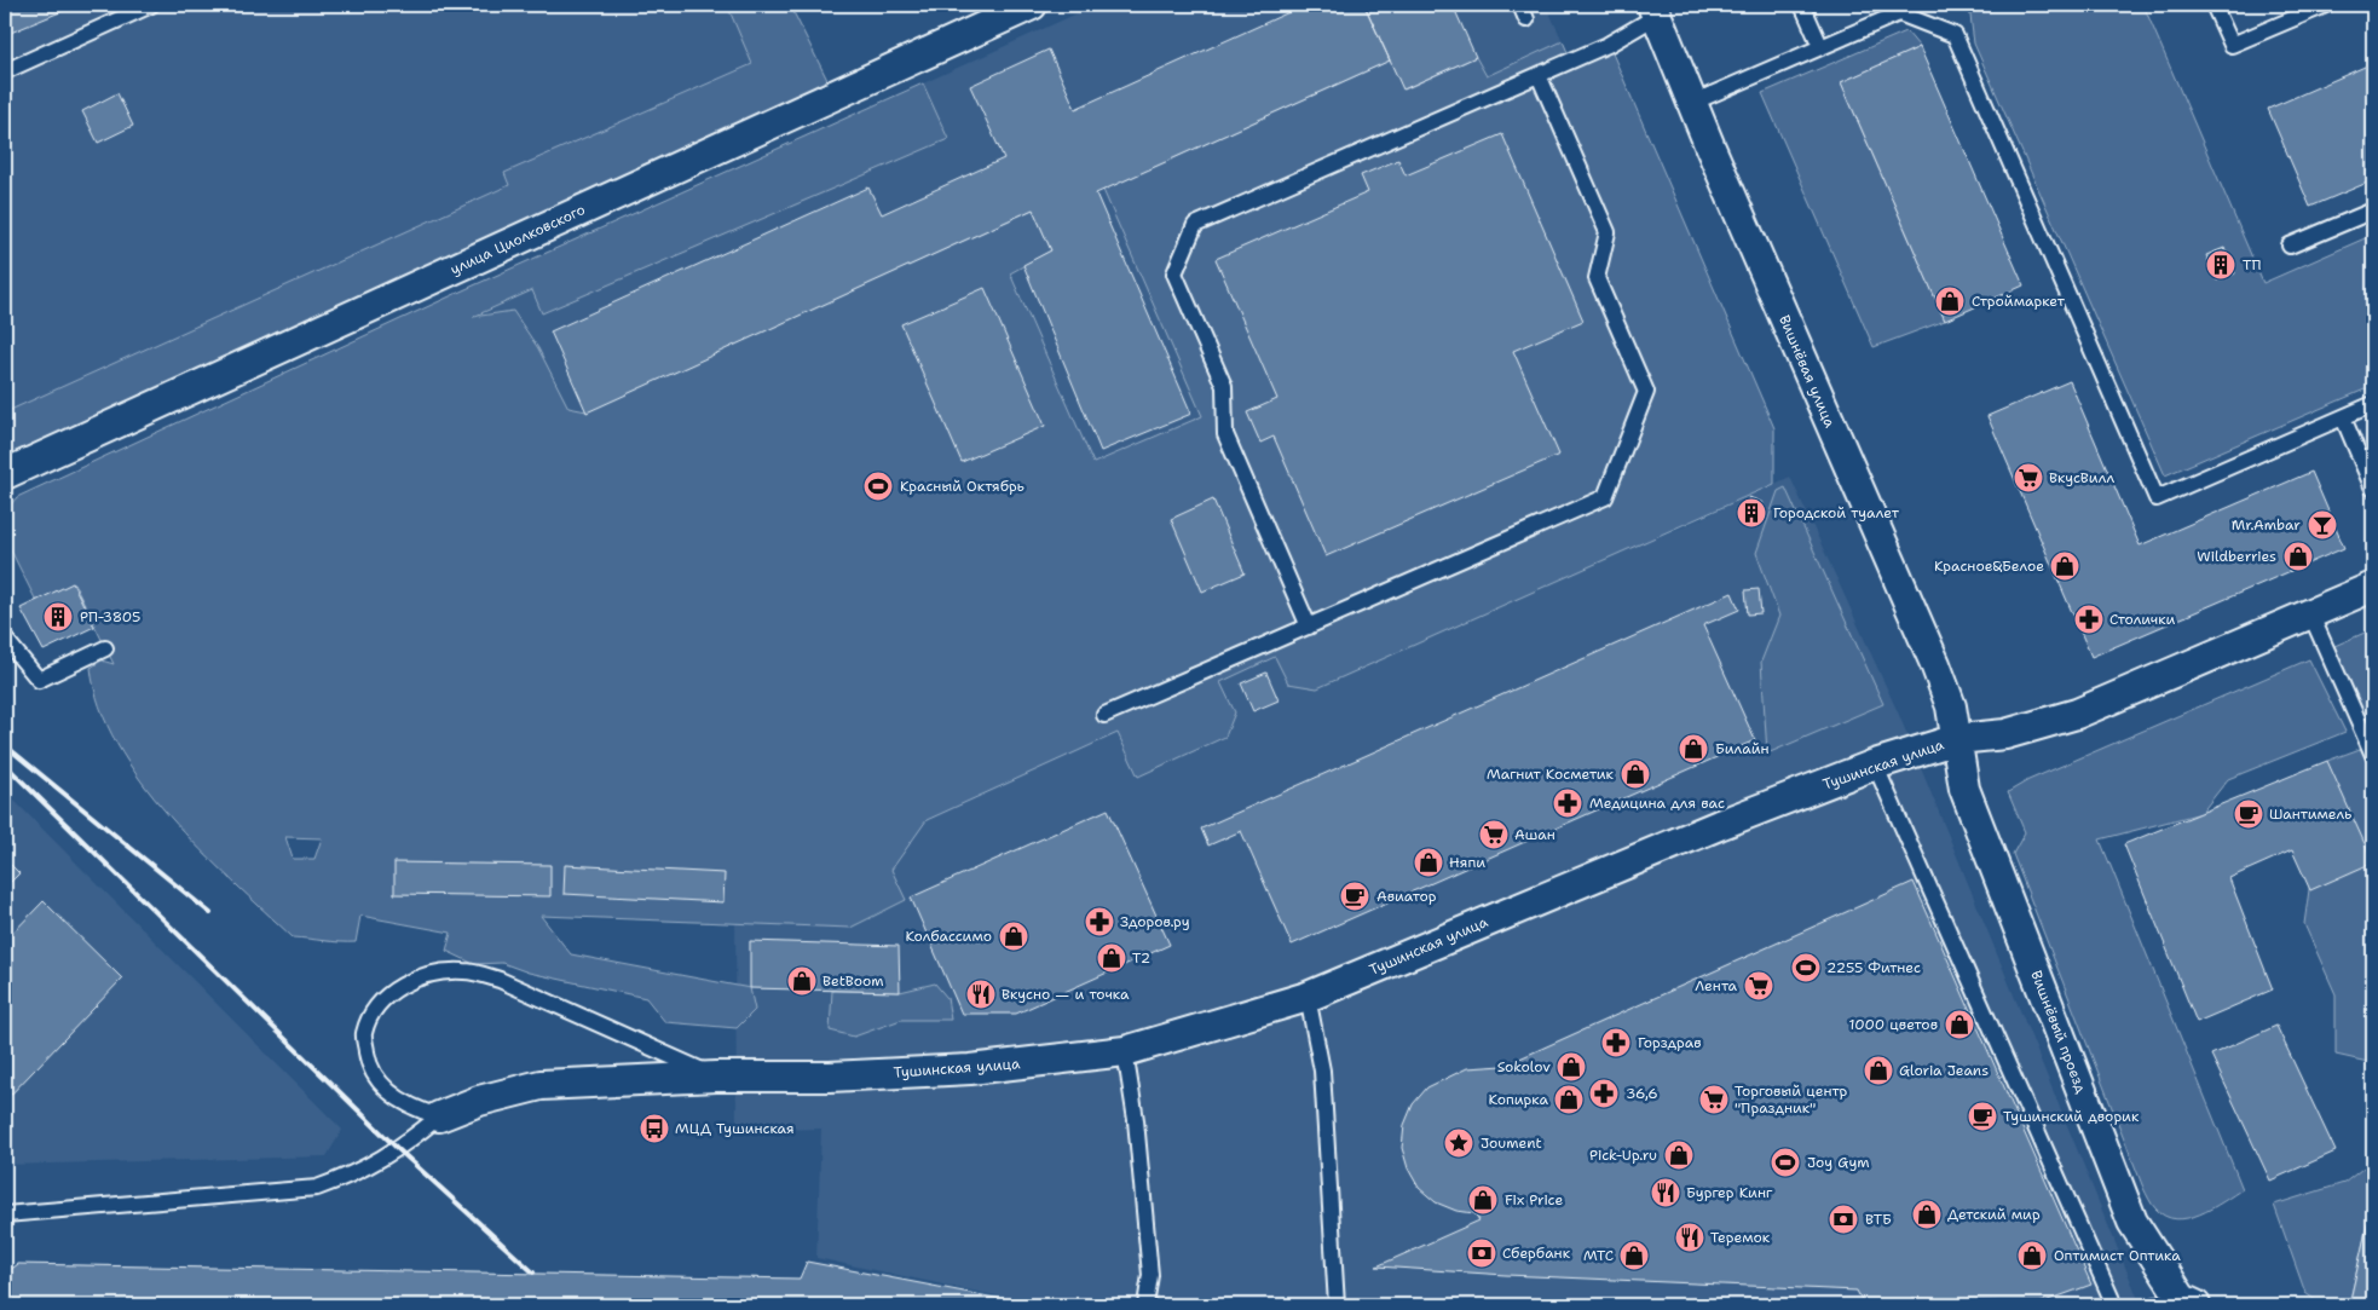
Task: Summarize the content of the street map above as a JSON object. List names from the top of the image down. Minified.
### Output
{"streets":{"street":["улица Циолковского","Вишнёвая улица","Тушинская улица","Вишнёвый проезд"]},"crossings":[["Вишнёвая улица","Тушинская улица"],["Вишнёвая улица","Вишнёвый проезд"],["Тушинская улица","Вишнёвый проезд"]],"places":{"building":["ТП","Городской туалет","РП-3805"],"shop":["Строймаркет","Wildberries","Красное&Белое","Билайн","Магнит Косметик","Няпи","Колбассимо","T2","BetBoom","1000 цветов","Sokolov","Gloria Jeans","Копирка","Pick-Up.ru","Fix Price","Детский мир","МТС","Оптимист Оптика"],"supermarket":["ВкусВилл","Ашан","Лента","Торговый центр \"Праздник\""],"sports":["Красный Октябрь","2255 Фитнес","Joy Gym"],"bar":["Mr.Ambar"],"pharmacy":["Столички","Медицина для вас","Здоров.ру","Горздрав","36,6"],"cafe":["Шантимель","Авиатор","Тушинский дворик"],"restaurant":["Вкусно — и точка","Бургер Кинг","Теремок"],"bus stop":["МЦД Тушинская"],"place":["Joument"],"bank":["ВТБ","Сбербанк"]}}
